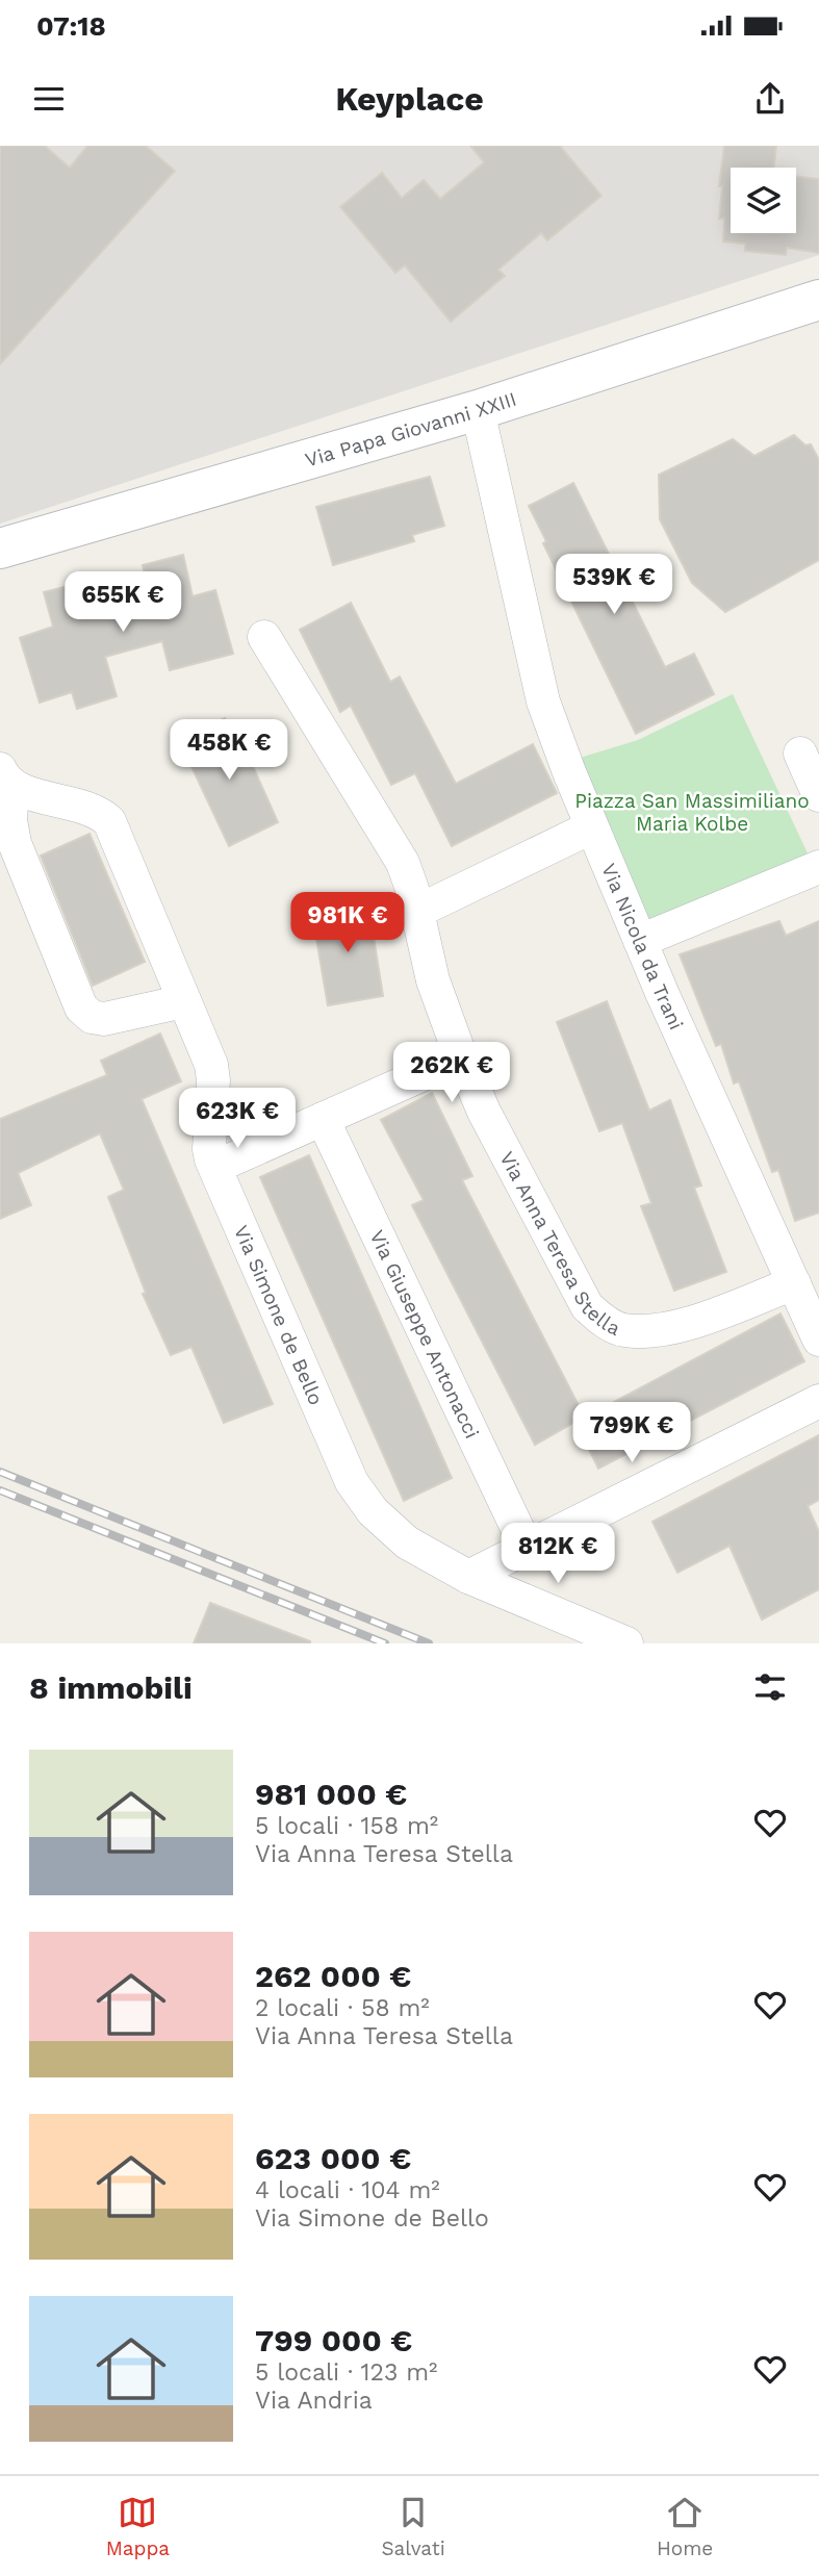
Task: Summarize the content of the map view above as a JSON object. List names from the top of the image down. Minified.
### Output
{"streets":{"main road":["Via Papa Giovanni XXIII"],"street":["Via Nicola da Trani","Via Anna Teresa Stella","Via Simone de Bello","Via Giuseppe Antonacci"]},"crossings":[["Via Papa Giovanni XXIII","Via Nicola da Trani"],["Via Nicola da Trani","Via Anna Teresa Stella"]],"parks":["Piazza San Massimiliano Maria Kolbe"],"page":{"status":"07:18","header":"Keyplace","price":["539K €","655K €","458K €","981K €","262K €","623K €","799K €","812K €"],"heading":"8 immobili","list":[{"name":"981 000 €","note":"5 locali · 158 m² · Via Anna Teresa Stella"},{"name":"262 000 €","note":"2 locali · 58 m² · Via Anna Teresa Stella"},{"name":"623 000 €","note":"4 locali · 104 m² · Via Simone de Bello"},{"name":"799 000 €","note":"5 locali · 123 m² · Via Andria"}],"tabs":["Mappa","Salvati","Home"]}}
